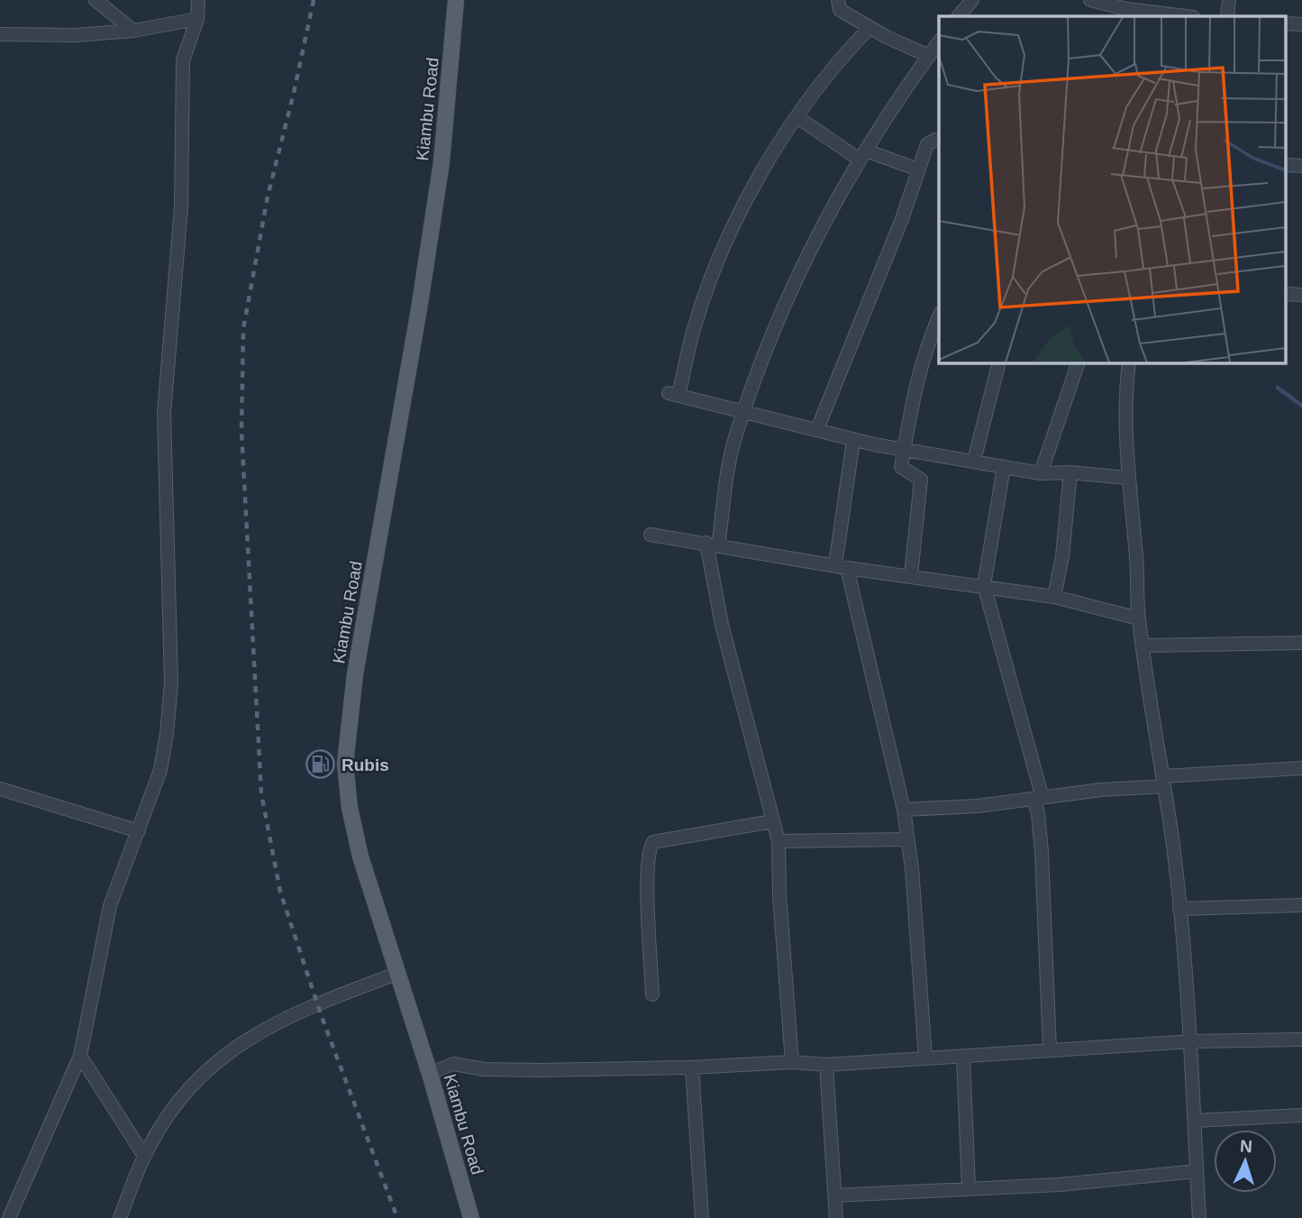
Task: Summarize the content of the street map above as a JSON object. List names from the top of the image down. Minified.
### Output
{"streets":{"main road":["Kiambu Road"]},"places":{"fuel station":["Rubis"]},"north":"top"}
